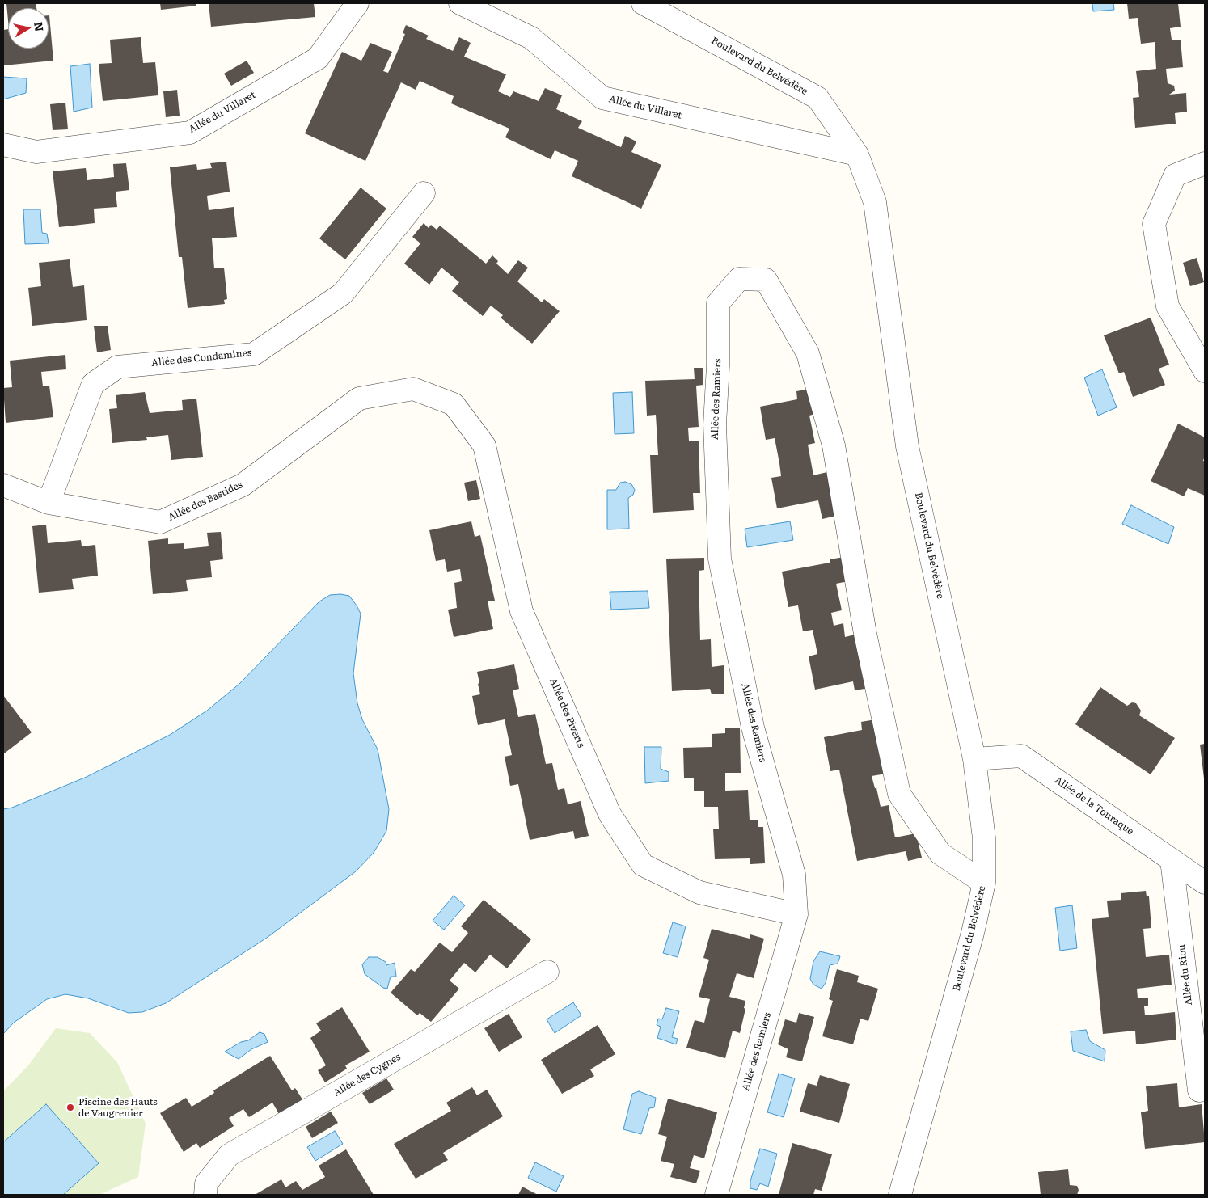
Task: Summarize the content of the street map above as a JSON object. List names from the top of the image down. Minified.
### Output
{"streets":{"street":["Boulevard du Belvédère","Allée du Villaret","Allée des Condamines","Allée des Ramiers","Allée des Bastides","Allée des Piverts","Allée de la Touraque","Allée du Riou","Allée des Cygnes"]},"crossings":[["Boulevard du Belvédère","Allée du Villaret"],["Boulevard du Belvédère","Allée des Ramiers"],["Boulevard du Belvédère","Allée de la Touraque"],["Allée des Condamines","Allée des Bastides"],["Allée des Ramiers","Allée des Piverts"],["Allée des Bastides","Allée des Piverts"],["Allée de la Touraque","Allée du Riou"]],"places":["Piscine des Hauts de Vaugrenier"],"north":"right"}
